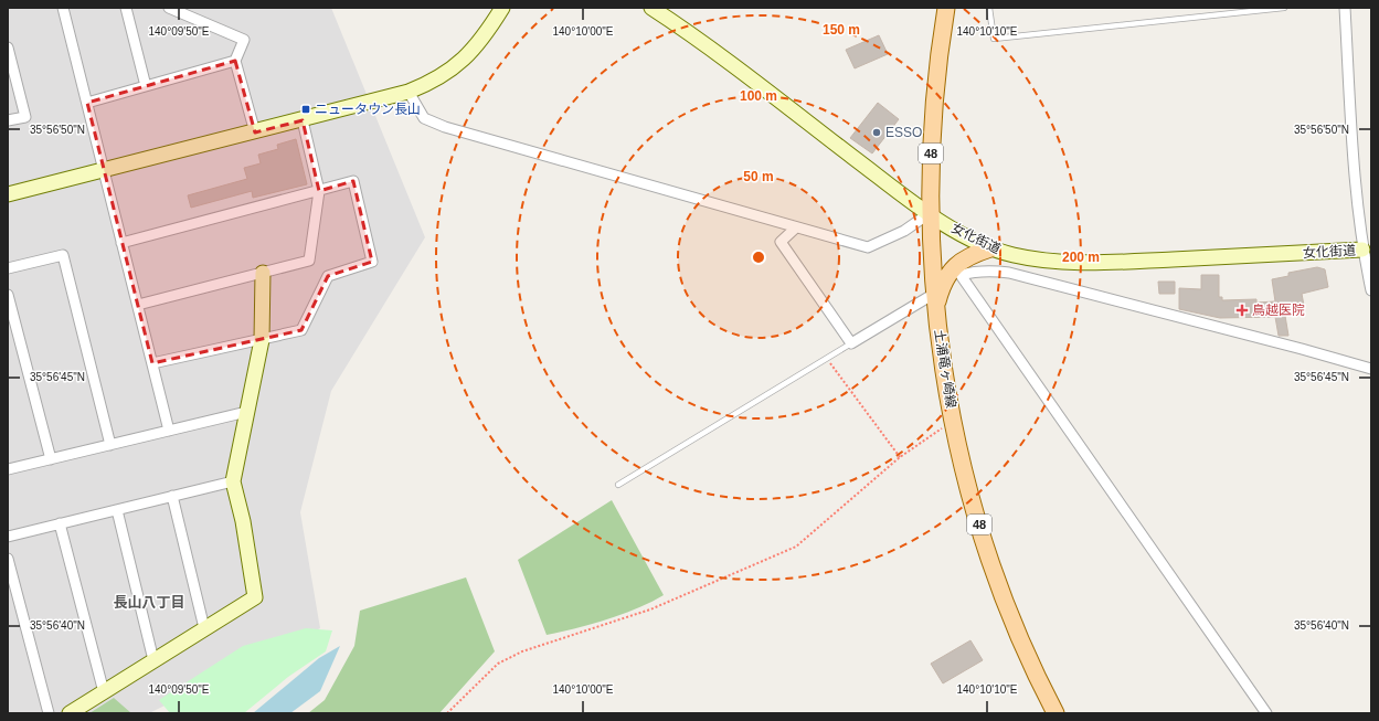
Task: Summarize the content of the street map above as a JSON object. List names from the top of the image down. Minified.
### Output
{"streets":{"main road":["48","土浦竜ヶ崎線"],"street":["女化街道"]},"crossings":[["女化街道","土浦竜ヶ崎線"]],"districts":["長山八丁目"],"places":{"transit":["ニュータウン長山"],"other":["ESSO"],"health":["鳥越医院"]},"coordinates":["140°09'50\"E","140°10'00\"E","140°10'10\"E","35°56'50\"N","35°56'45\"N","35°56'40\"N"],"rings":["150 m","100 m","50 m","200 m"]}
